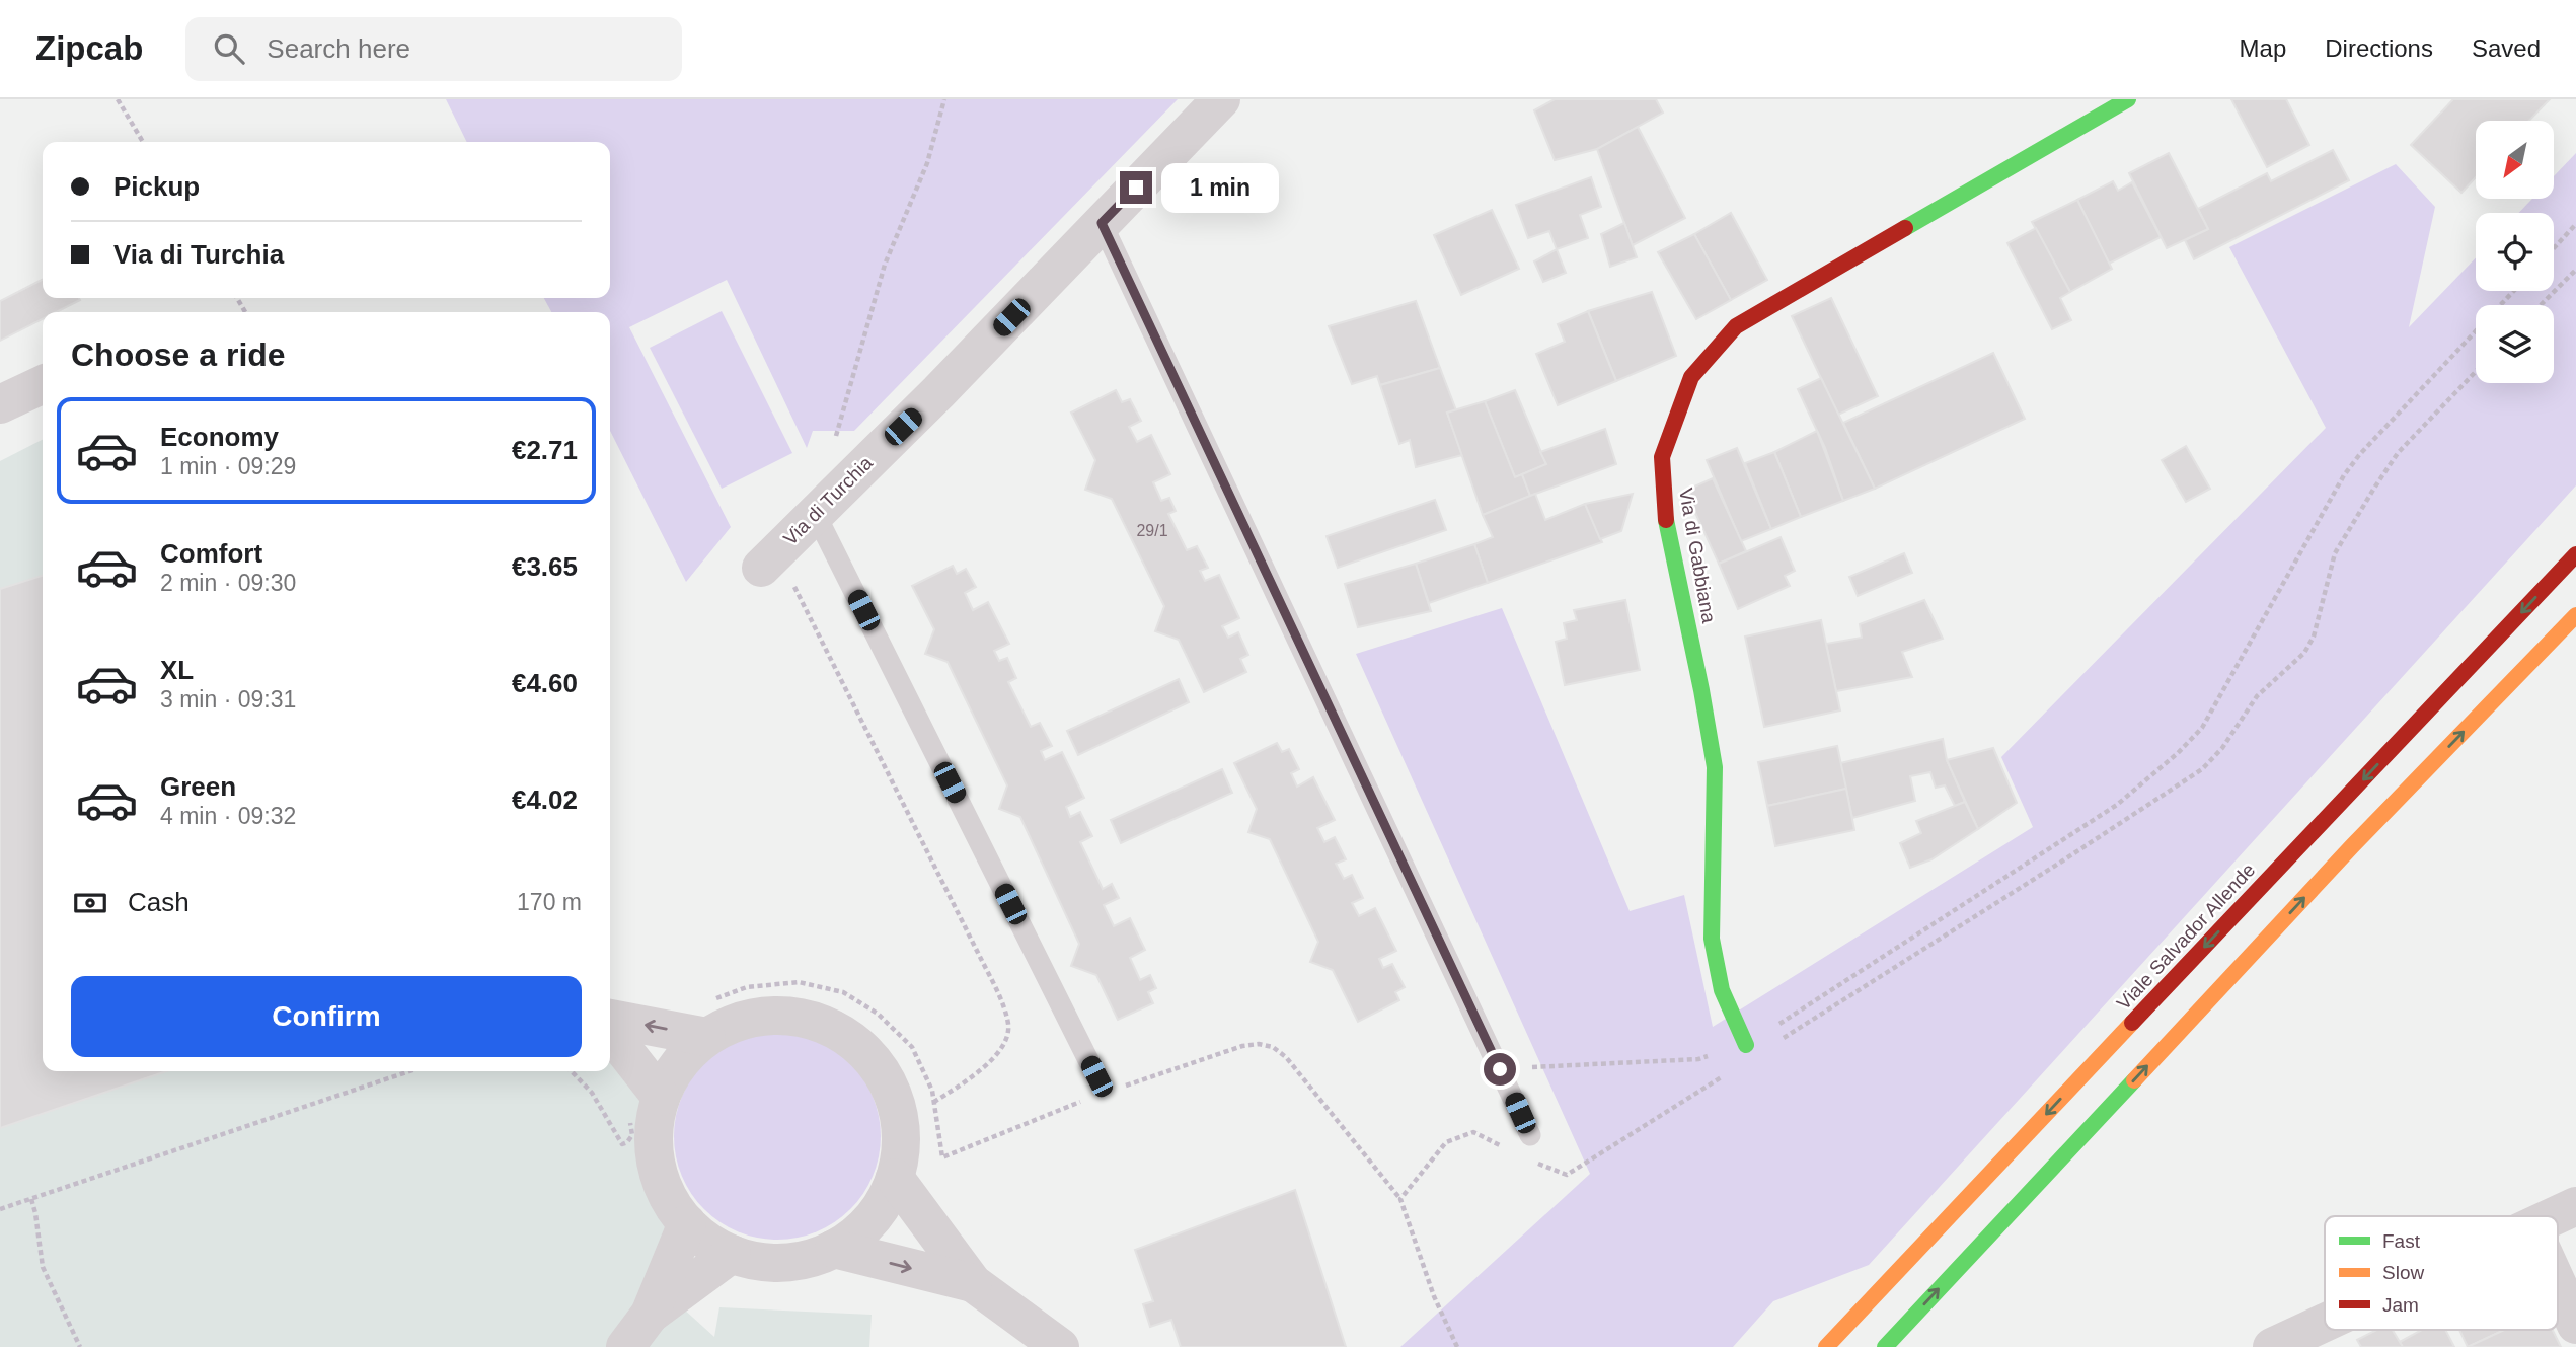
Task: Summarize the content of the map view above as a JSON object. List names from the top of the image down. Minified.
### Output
{"streets":{"main road":["Via di Gabbiana","Viale Salvador Allende"],"street":["Via di Turchia"]},"house_numbers":["29/1"],"legend":["Fast","Slow","Jam"],"north":"bottom left","page":{"header":"Zipcab","search":"Search here","nav":["Map","Directions","Saved"],"banner":["Pickup","Via di Turchia"],"bubble":"1 min","heading":"Choose a ride","list":[{"name":"Economy","note":"1 min · 09:29","value":"€2.71"},{"name":"Comfort","note":"2 min · 09:30","value":"€3.65"},{"name":"XL","note":"3 min · 09:31","value":"€4.60"},{"name":"Green","note":"4 min · 09:32","value":"€4.02"}],"pay":["Cash","170 m"],"buttons":"Confirm"}}
